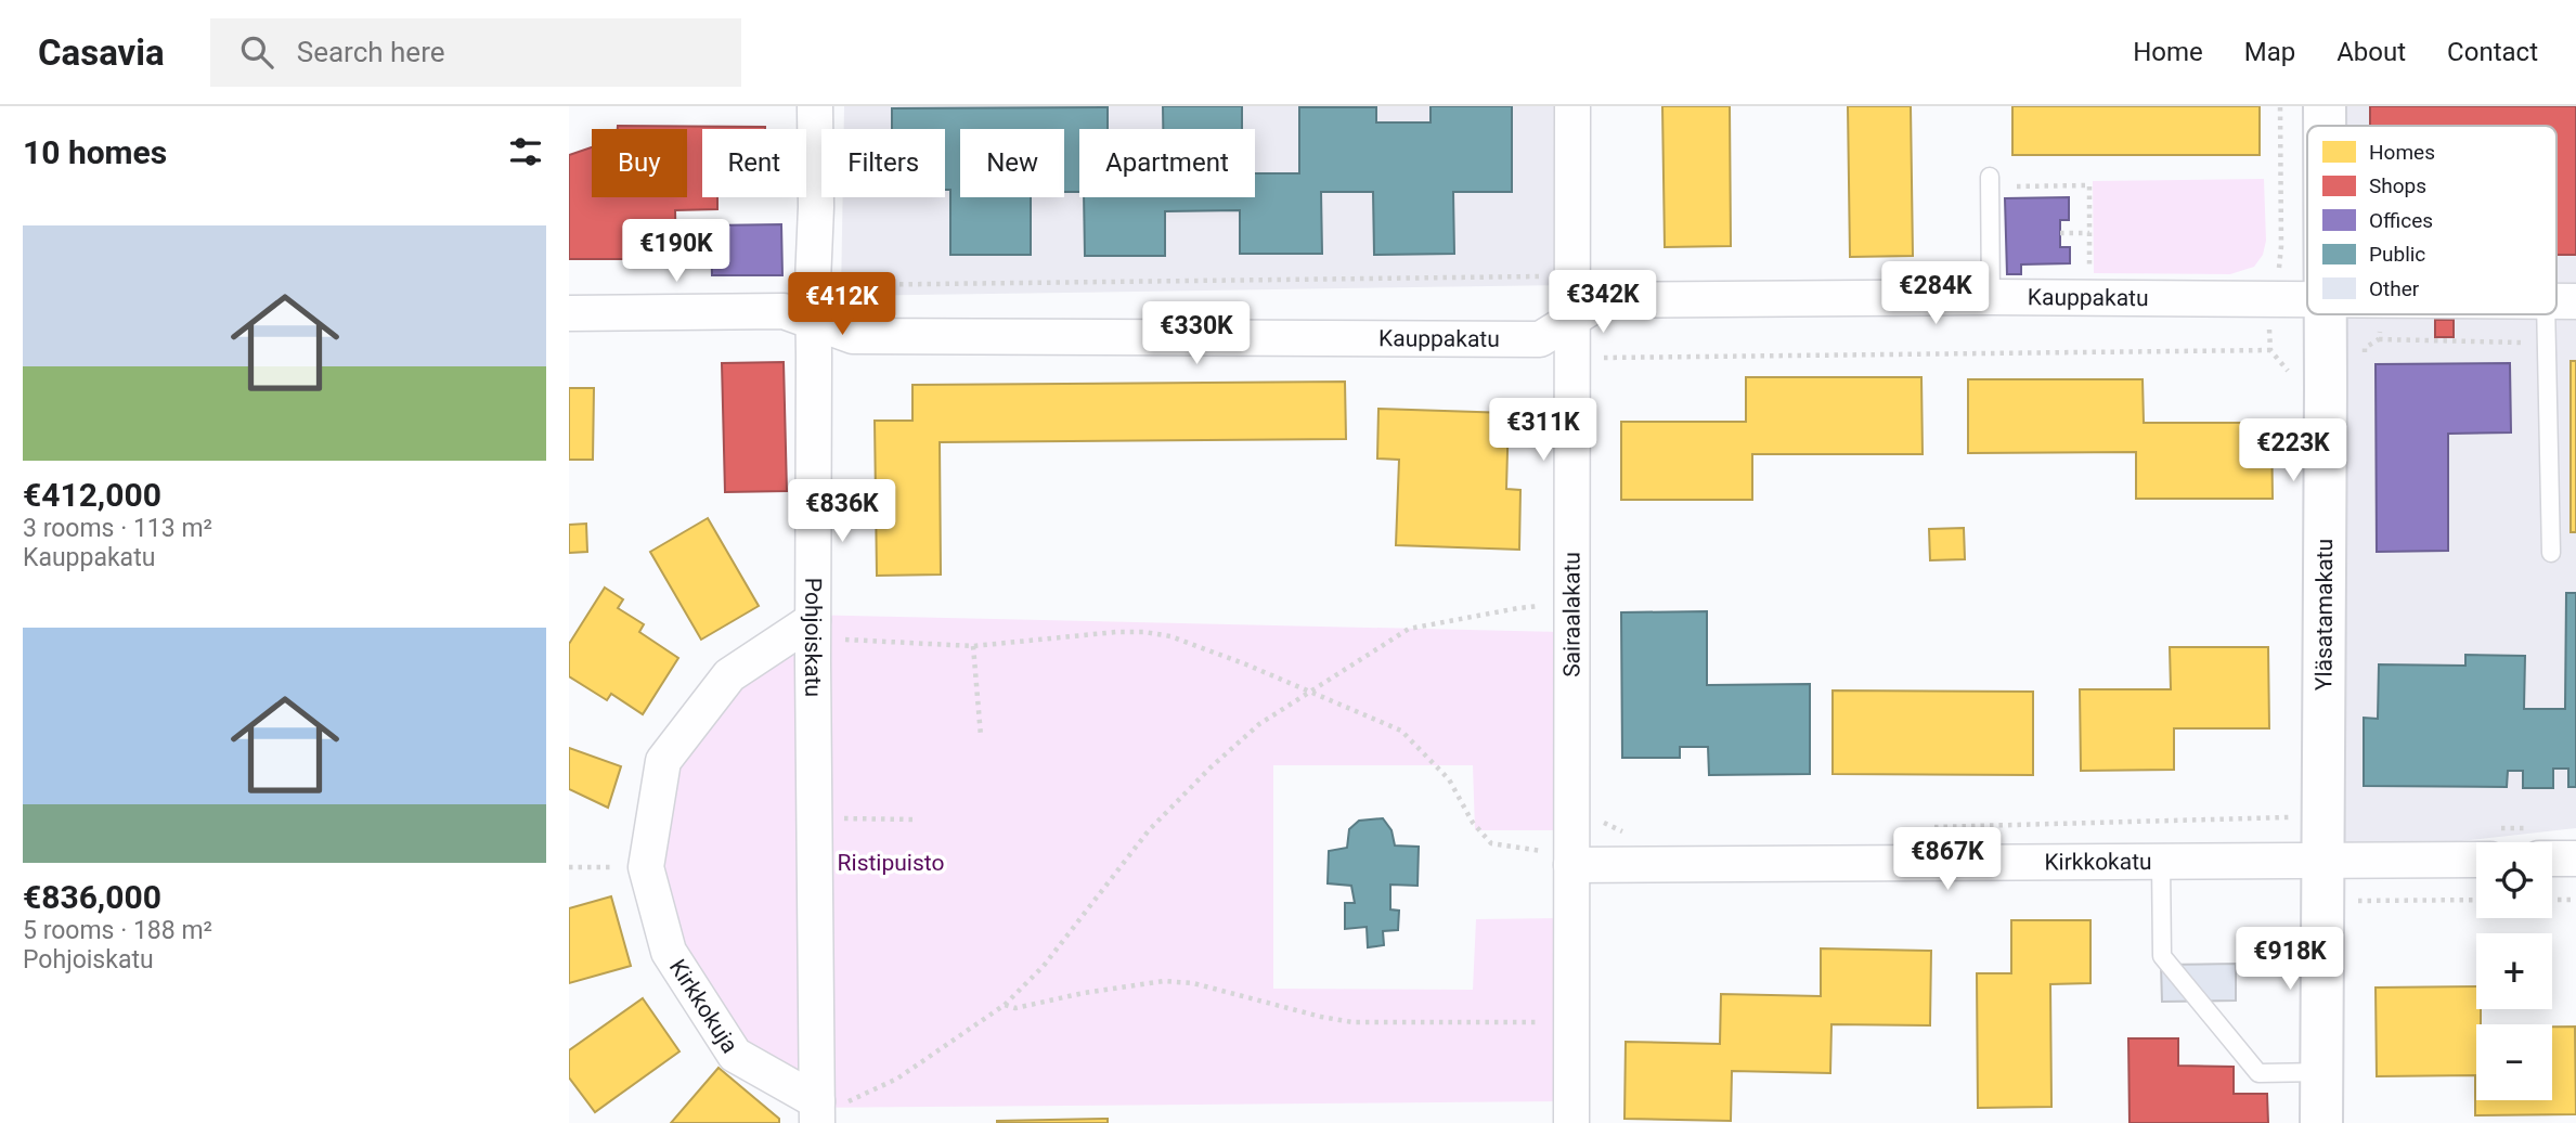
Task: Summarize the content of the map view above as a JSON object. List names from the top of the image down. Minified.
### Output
{"streets":{"main road":["Yläsatamakatu"],"street":["Kauppakatu","Sairaalakatu","Pohjoiskatu","Kirkkokatu","Kirkkokuja"]},"crossings":[["Kauppakatu","Sairaalakatu"],["Kauppakatu","Pohjoiskatu"],["Sairaalakatu","Kirkkokatu"],["Yläsatamakatu","Kirkkokatu"],["Pohjoiskatu","Kirkkokuja"]],"parks":["Ristipuisto"],"legend":["Homes","Shops","Offices","Public","Other"],"page":{"header":"Casavia","search":"Search here","nav":["Home","Map","About","Contact"],"heading":"10 homes","chip":["Buy","Rent","Filters","New","Apartment"],"list":[{"name":"€412,000","note":"3 rooms · 113 m² · Kauppakatu"},{"name":"€836,000","note":"5 rooms · 188 m² · Pohjoiskatu"}],"price":["€190K","€284K","€342K","€412K","€330K","€311K","€223K","€836K","€867K","€918K"],"map_buttons":["+","−"]}}
